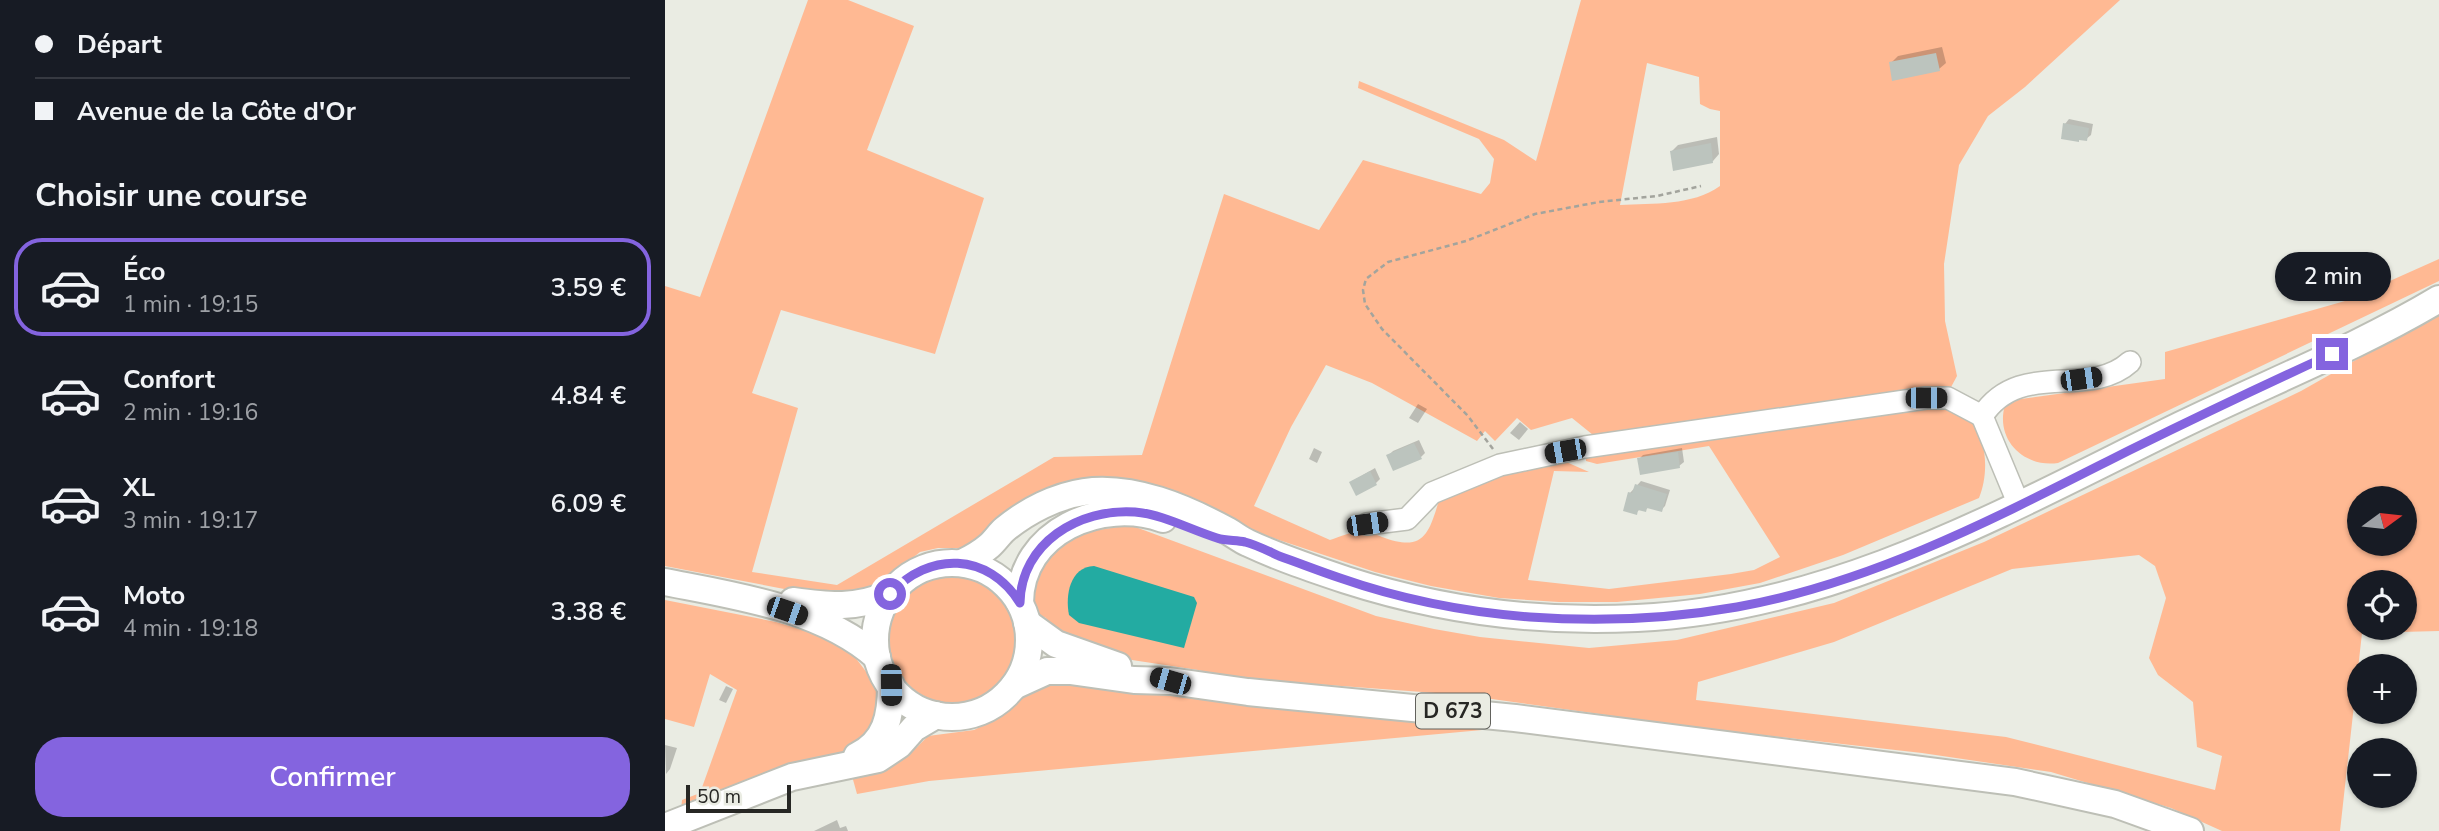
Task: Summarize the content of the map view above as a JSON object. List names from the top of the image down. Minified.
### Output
{"streets":{"main road":["D 673"]},"scale_bar":"50 m","north":"right","page":{"banner":["Départ","Avenue de la Côte d'Or"],"heading":"Choisir une course","list":[{"name":"Éco","note":"1 min · 19:15","value":"3.59 €"},{"name":"Confort","note":"2 min · 19:16","value":"4.84 €"},{"name":"XL","note":"3 min · 19:17","value":"6.09 €"},{"name":"Moto","note":"4 min · 19:18","value":"3.38 €"}],"bubble":"2 min","map_buttons":["+","−"],"buttons":"Confirmer","scale":"50 m"}}
